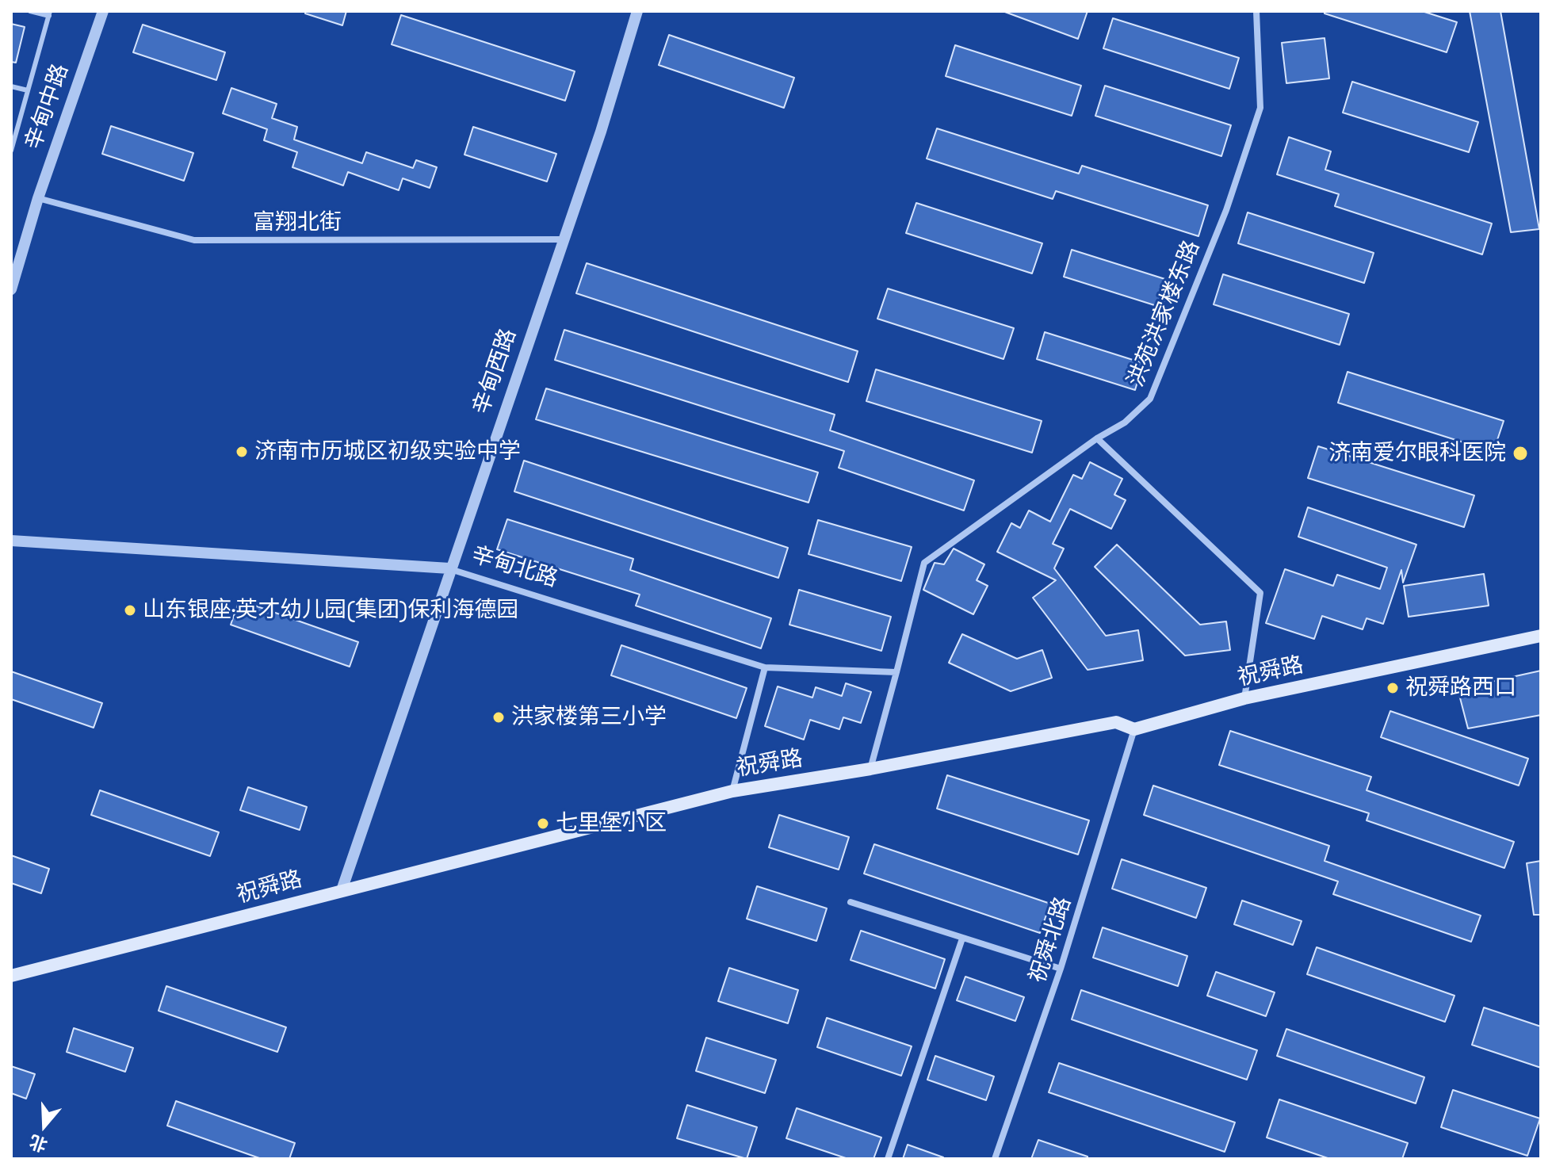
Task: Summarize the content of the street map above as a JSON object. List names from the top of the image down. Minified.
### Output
{"streets":{"main road":["祝舜路"],"street":["辛甸中路","富翔北街","洪苑洪家楼东路","辛甸西路","辛甸北路","祝舜北路"]},"crossings":[["辛甸中路","富翔北街"],["富翔北街","辛甸西路"],["洪苑洪家楼东路","辛甸北路"],["辛甸西路","辛甸北路"],["辛甸西路","祝舜路"],["祝舜路","祝舜北路"]],"places":["济南市历城区初级实验中学","济南爱尔眼科医院","山东银座·英才幼儿园(集团)保利海德园","祝舜路西口","洪家楼第三小学","七里堡小区"],"north":"bottom"}
